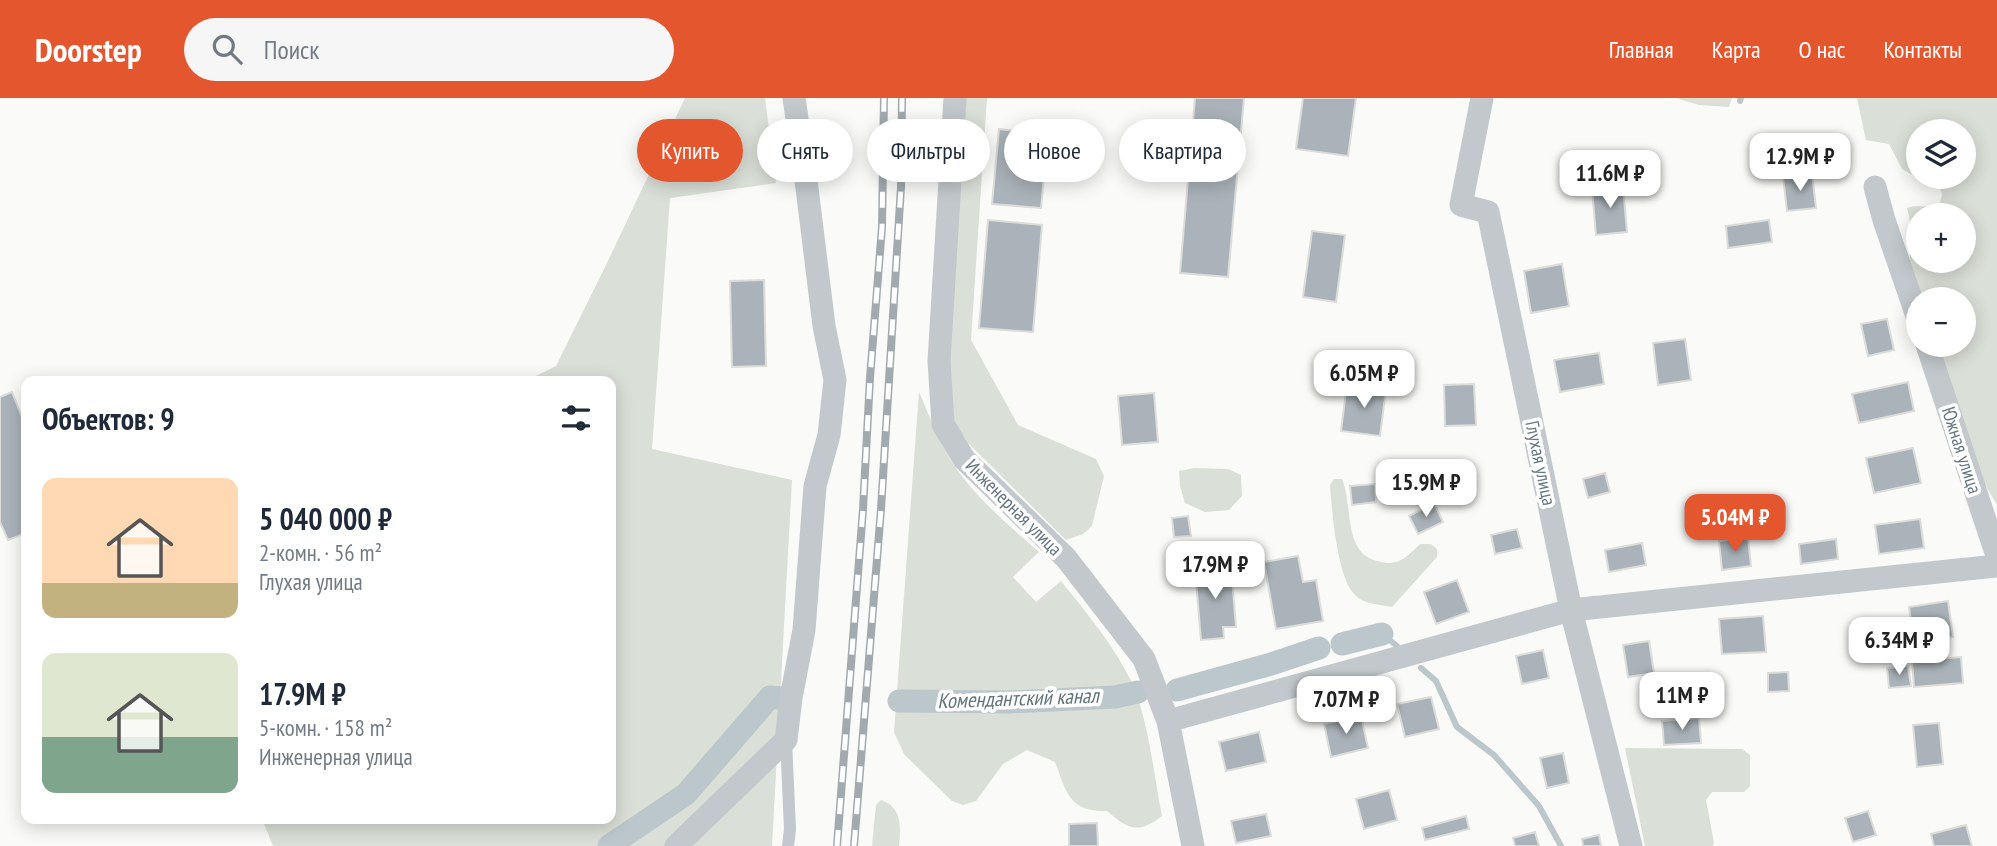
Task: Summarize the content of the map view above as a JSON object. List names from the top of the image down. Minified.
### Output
{"streets":{"street":["Южная улица","Глухая улица","Инженерная улица"]},"water":["Комендантский канал"],"page":{"header":"Doorstep","search":"Поиск","nav":["Главная","Карта","О нас","Контакты"],"map_buttons":["+","−"],"chip":["Купить","Снять","Фильтры","Новое","Квартира"],"price":["12.9M ₽","11.6M ₽","6.05M ₽","15.9M ₽","5.04M ₽","17.9M ₽","6.34M ₽","11M ₽","7.07M ₽"],"heading":"Объектов: 9","list":[{"name":"5 040 000 ₽","note":"2-комн. · 56 m² · Глухая улица"},{"name":"17.9M ₽","note":"5-комн. · 158 m² · Инженерная улица"}]}}
